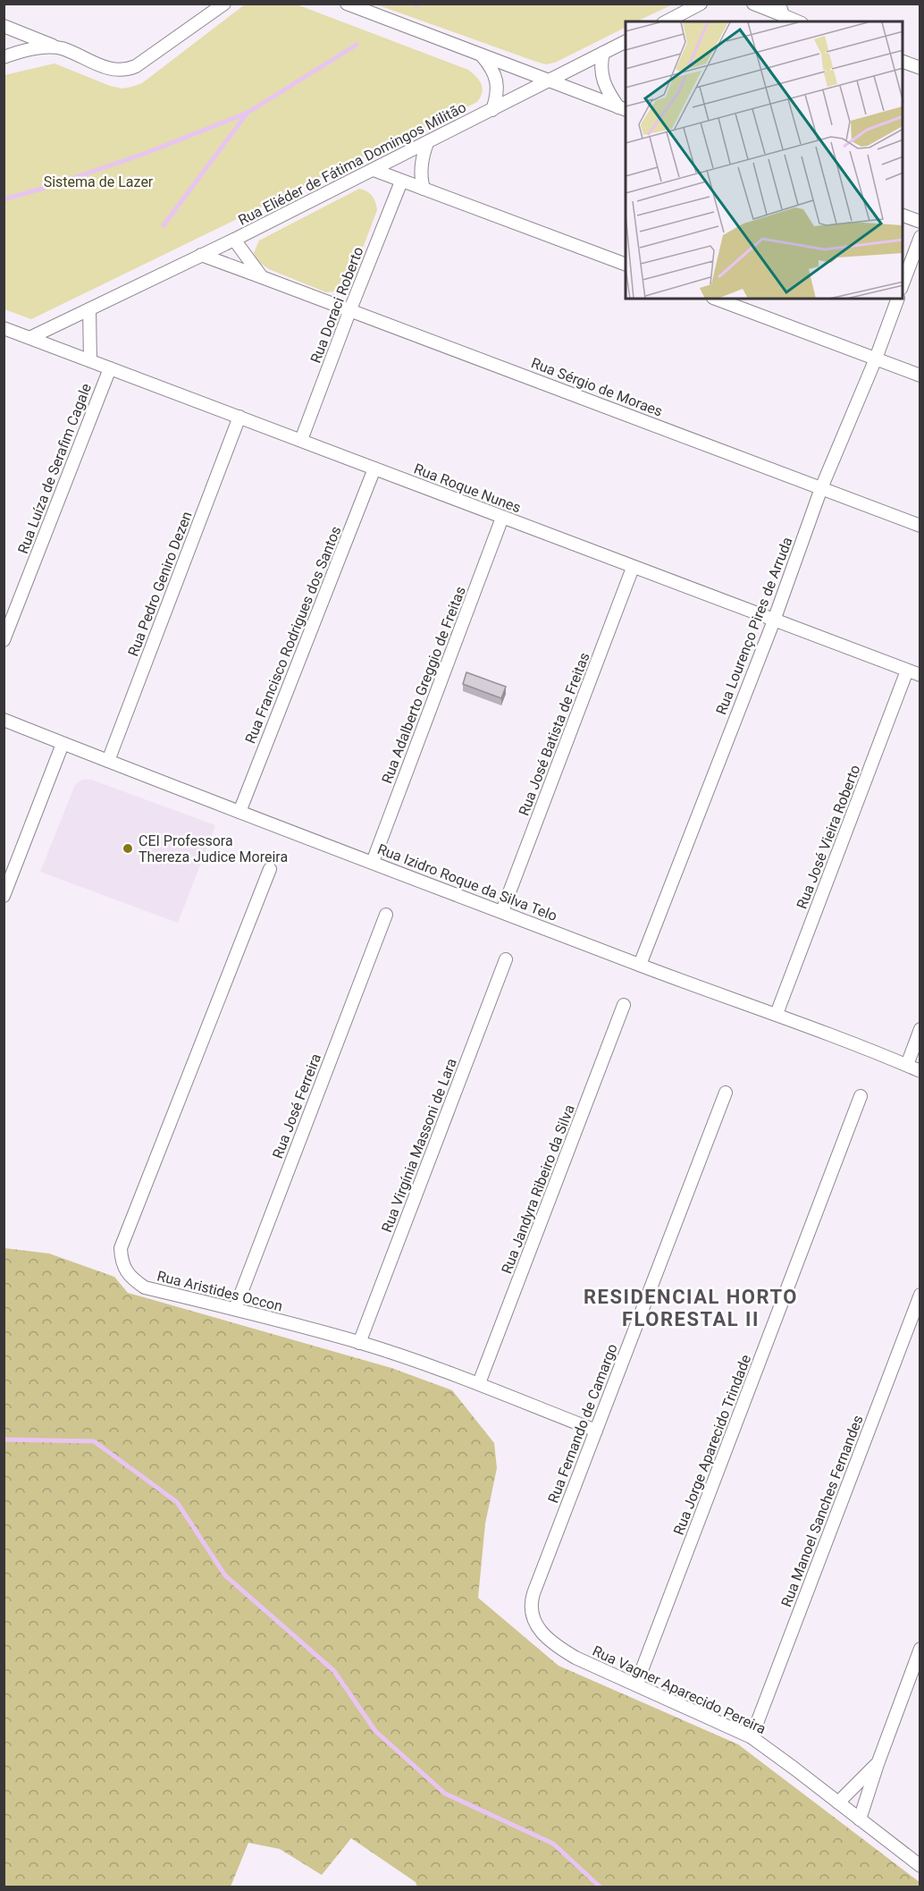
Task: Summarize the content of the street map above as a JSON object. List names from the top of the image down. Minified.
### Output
{"streets":{"street":["Rua Eliéder de Fátima Domingos Militão","Rua Doraci Roberto","Rua Sérgio de Moraes","Rua Luíza de Serafim Cagale","Rua Roque Nunes","Rua Pedro Geniro Dezen","Rua Lourenço Pires de Arruda","Rua Francisco Rodrigues dos Santos","Rua Adalberto Greggio de Freitas","Rua José Batista de Freitas","Rua José Vieira Roberto","Rua Izidro Roque da Silva Telo","Rua José Ferreira","Rua Virgínia Massoni de Lara","Rua Jandyra Ribeiro da Silva","Rua Aristides Occon","Rua Fernando de Camargo","Rua Jorge Aparecido Trindade","Rua Manoel Sanches Fernandes","Rua Vagner Aparecido Pereira"]},"crossings":[["Rua Eliéder de Fátima Domingos Militão","Rua Sérgio de Moraes"],["Rua Eliéder de Fátima Domingos Militão","Rua Roque Nunes"],["Rua Doraci Roberto","Rua Sérgio de Moraes"],["Rua Doraci Roberto","Rua Roque Nunes"],["Rua Sérgio de Moraes","Rua Lourenço Pires de Arruda"],["Rua Luíza de Serafim Cagale","Rua Roque Nunes"],["Rua Roque Nunes","Rua Pedro Geniro Dezen"],["Rua Roque Nunes","Rua Lourenço Pires de Arruda"],["Rua Roque Nunes","Rua Francisco Rodrigues dos Santos"],["Rua Roque Nunes","Rua Adalberto Greggio de Freitas"],["Rua Roque Nunes","Rua José Batista de Freitas"],["Rua Roque Nunes","Rua José Vieira Roberto"],["Rua Pedro Geniro Dezen","Rua Izidro Roque da Silva Telo"],["Rua Lourenço Pires de Arruda","Rua Izidro Roque da Silva Telo"],["Rua Francisco Rodrigues dos Santos","Rua Izidro Roque da Silva Telo"],["Rua Adalberto Greggio de Freitas","Rua Izidro Roque da Silva Telo"],["Rua José Batista de Freitas","Rua Izidro Roque da Silva Telo"],["Rua José Vieira Roberto","Rua Izidro Roque da Silva Telo"],["Rua José Ferreira","Rua Aristides Occon"],["Rua Virgínia Massoni de Lara","Rua Aristides Occon"],["Rua Jandyra Ribeiro da Silva","Rua Aristides Occon"],["Rua Aristides Occon","Rua Fernando de Camargo"],["Rua Fernando de Camargo","Rua Vagner Aparecido Pereira"],["Rua Jorge Aparecido Trindade","Rua Vagner Aparecido Pereira"],["Rua Manoel Sanches Fernandes","Rua Vagner Aparecido Pereira"]],"districts":["RESIDENCIAL HORTO FLORESTAL II"],"parks":["Sistema de Lazer"],"places":["CEI Professora Thereza Judice Moreira"]}
